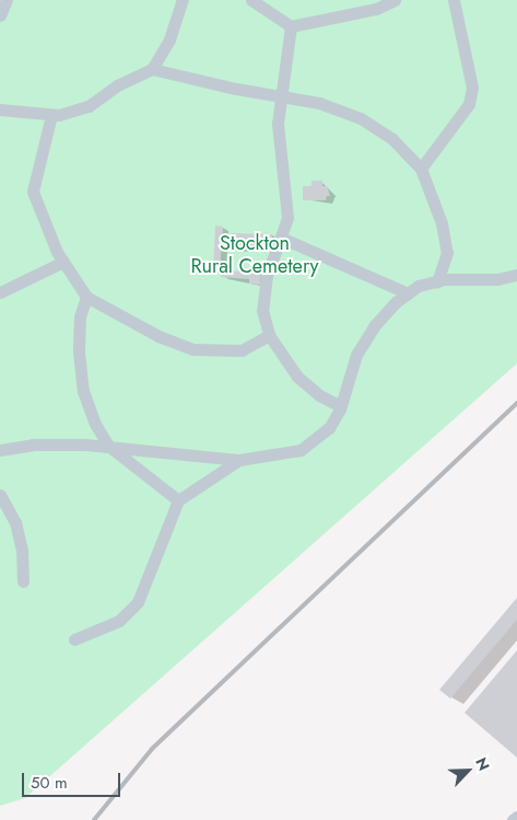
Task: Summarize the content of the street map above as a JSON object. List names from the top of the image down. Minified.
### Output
{"parks":["Stockton Rural Cemetery"],"scale_bar":"50 m","north":"top right"}
